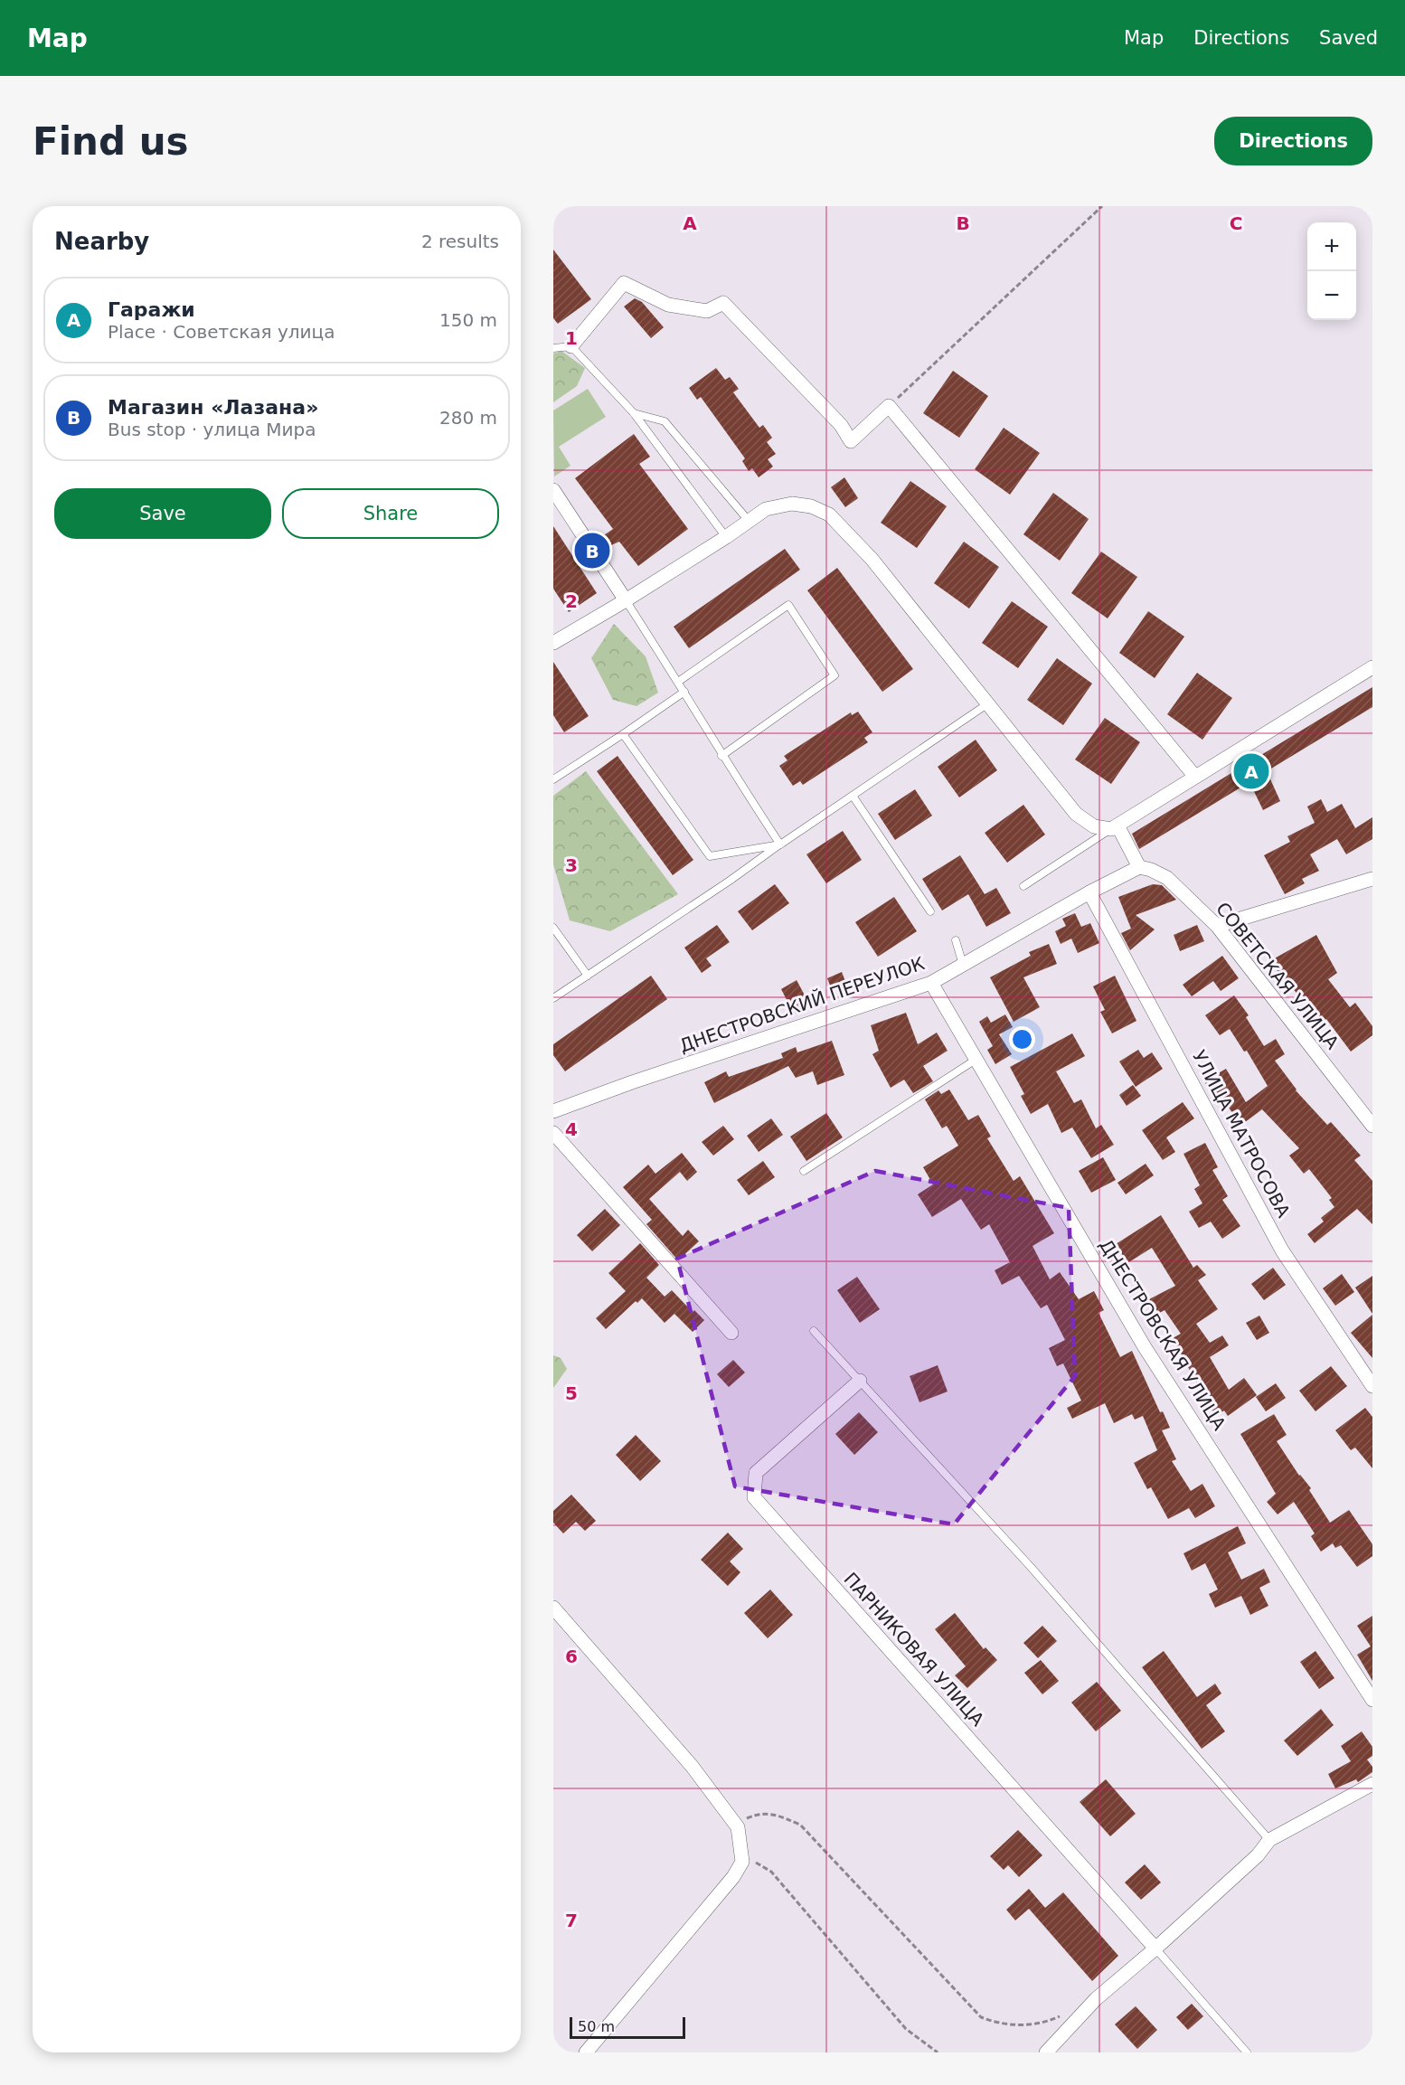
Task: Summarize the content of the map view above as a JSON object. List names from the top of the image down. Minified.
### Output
{"streets":{"street":["СОВЕТСКАЯ УЛИЦА","ДНЕСТРОВСКИЙ ПЕРЕУЛОК","УЛИЦА МАТРОСОВА","ДНЕСТРОВСКАЯ УЛИЦА","ПАРНИКОВАЯ УЛИЦА"]},"crossings":[["СОВЕТСКАЯ УЛИЦА","ДНЕСТРОВСКИЙ ПЕРЕУЛОК"],["ДНЕСТРОВСКИЙ ПЕРЕУЛОК","УЛИЦА МАТРОСОВА"],["ДНЕСТРОВСКИЙ ПЕРЕУЛОК","ДНЕСТРОВСКАЯ УЛИЦА"]],"scale_bar":"50 m","page":{"header":"Map","nav":["Map","Directions","Saved"],"buttons":["Directions",["Save","Share"]],"title":"Find us","heading":["Nearby","2 results"],"map_buttons":["+","−"],"list":[{"mark":"A","name":"Гаражи","note":"Place · Советская улица","value":"150 m"},{"mark":"B","name":"Магазин «Лазана»","note":"Bus stop · улица Мира","value":"280 m"}],"pins":["B","A"],"scale":"50 m"},"grid":{"columns":["A","B","C"],"rows":["1","2","3","4","5","6","7"]}}
